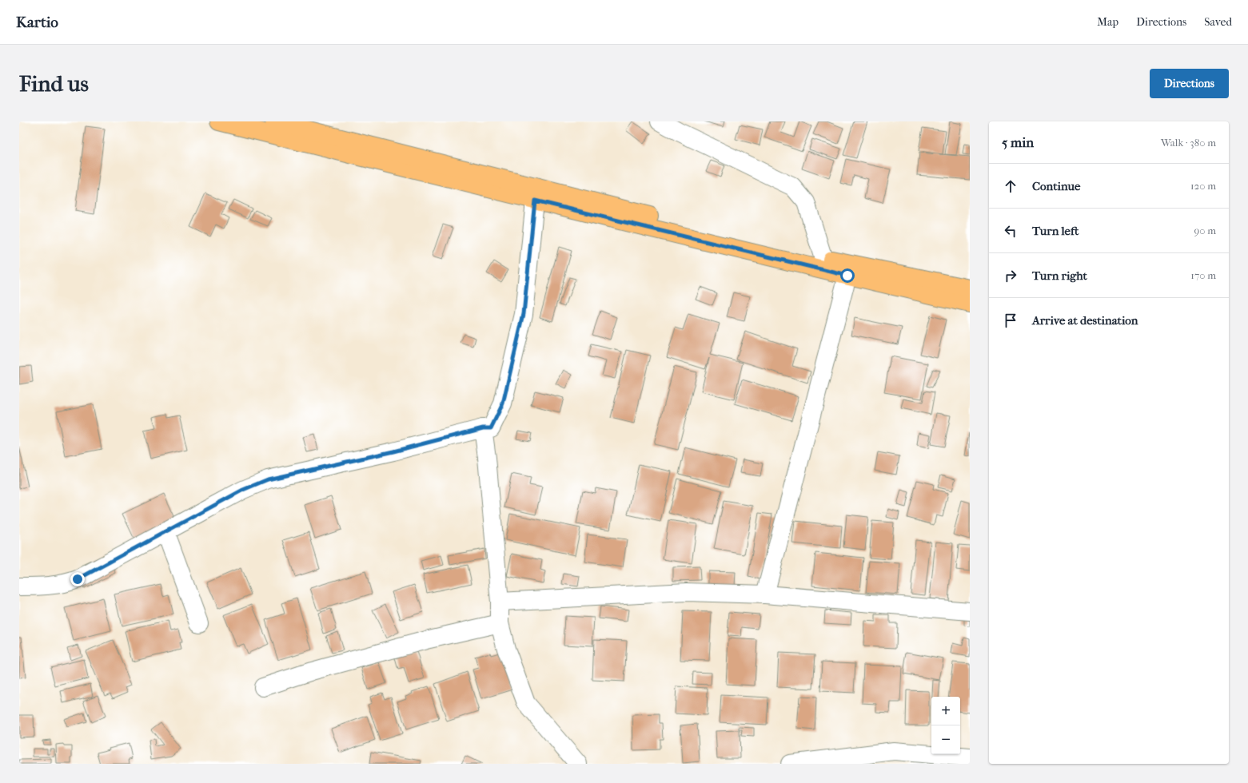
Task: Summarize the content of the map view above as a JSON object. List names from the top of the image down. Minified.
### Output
{"page":{"header":"Kartio","nav":["Map","Directions","Saved"],"buttons":"Directions","title":"Find us","heading":["5 min","Walk · 380 m"],"list":[["Continue","120 m"],["Turn left","90 m"],["Turn right","170 m"],"Arrive at destination"],"map_buttons":["+","−"]}}
